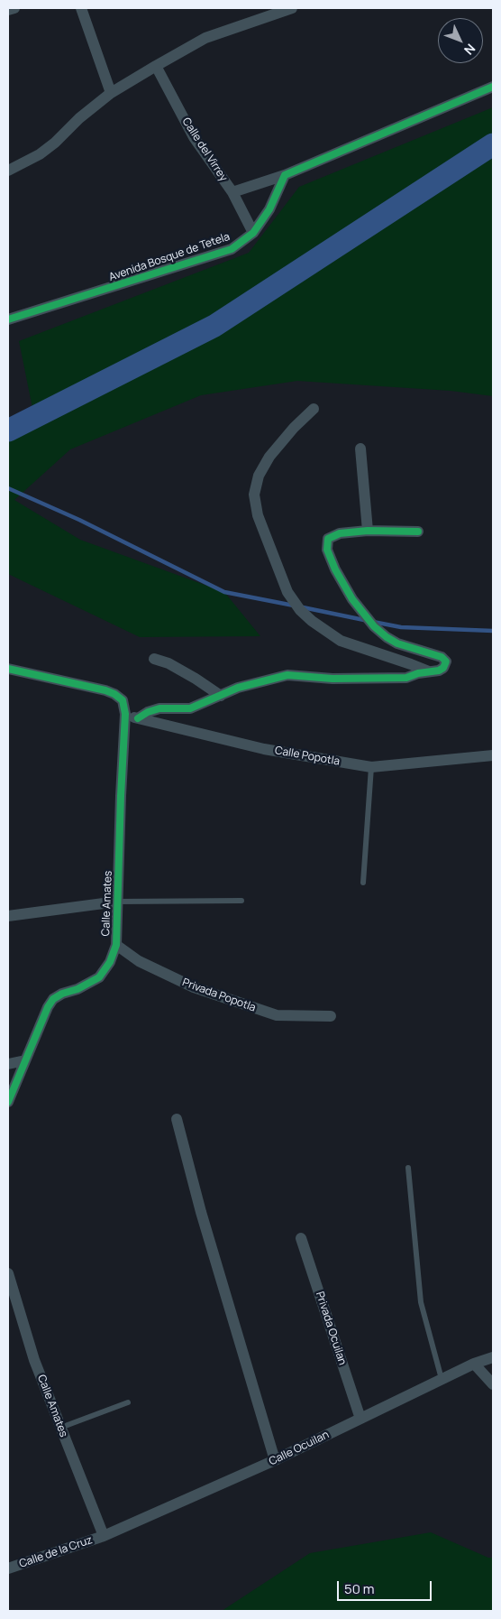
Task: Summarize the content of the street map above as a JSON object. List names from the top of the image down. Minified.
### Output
{"streets":{"street":["Calle del Virrey","Avenida Bosque de Tetela","Calle Popotla","Calle Amates","Privada Popotla","Privada Ocuilan","Calle Ocuilan","Calle de la Cruz"]},"crossings":[["Calle del Virrey","Avenida Bosque de Tetela"],["Calle Popotla","Calle Amates"],["Calle Amates","Privada Popotla"],["Calle Amates","Calle Ocuilan"],["Calle Amates","Calle de la Cruz"],["Privada Ocuilan","Calle Ocuilan"],["Calle Ocuilan","Calle de la Cruz"]],"scale_bar":"50 m","north":"bottom right"}
